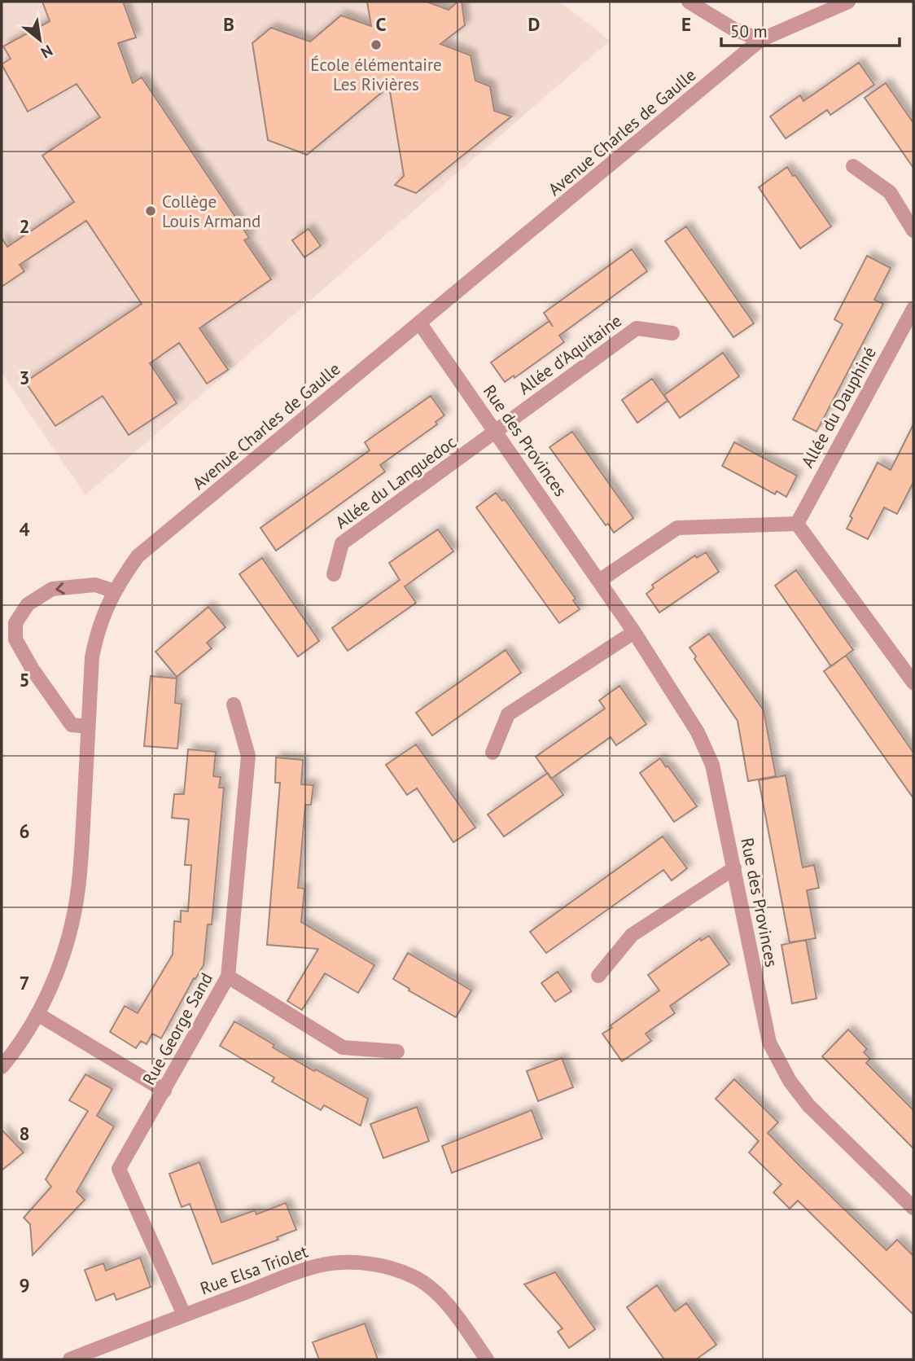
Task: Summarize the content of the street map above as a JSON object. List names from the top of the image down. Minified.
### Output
{"streets":{"street":["Avenue Charles de Gaulle","Allée d'Aquitaine","Allée du Dauphiné","Rue des Provinces","Allée du Languedoc","Rue George Sand","Rue Elsa Triolet"]},"crossings":[["Avenue Charles de Gaulle","Rue des Provinces"],["Allée d'Aquitaine","Rue des Provinces"],["Allée d'Aquitaine","Allée du Languedoc"],["Rue des Provinces","Allée du Languedoc"],["Rue George Sand","Rue Elsa Triolet"]],"places":["École élémentaire Les Rivières","Collège Louis Armand"],"scale_bar":"50 m","north":"bottom right","grid":{"columns":["B","C","D","E"],"rows":["2","3","4","5","6","7","8","9"]}}
